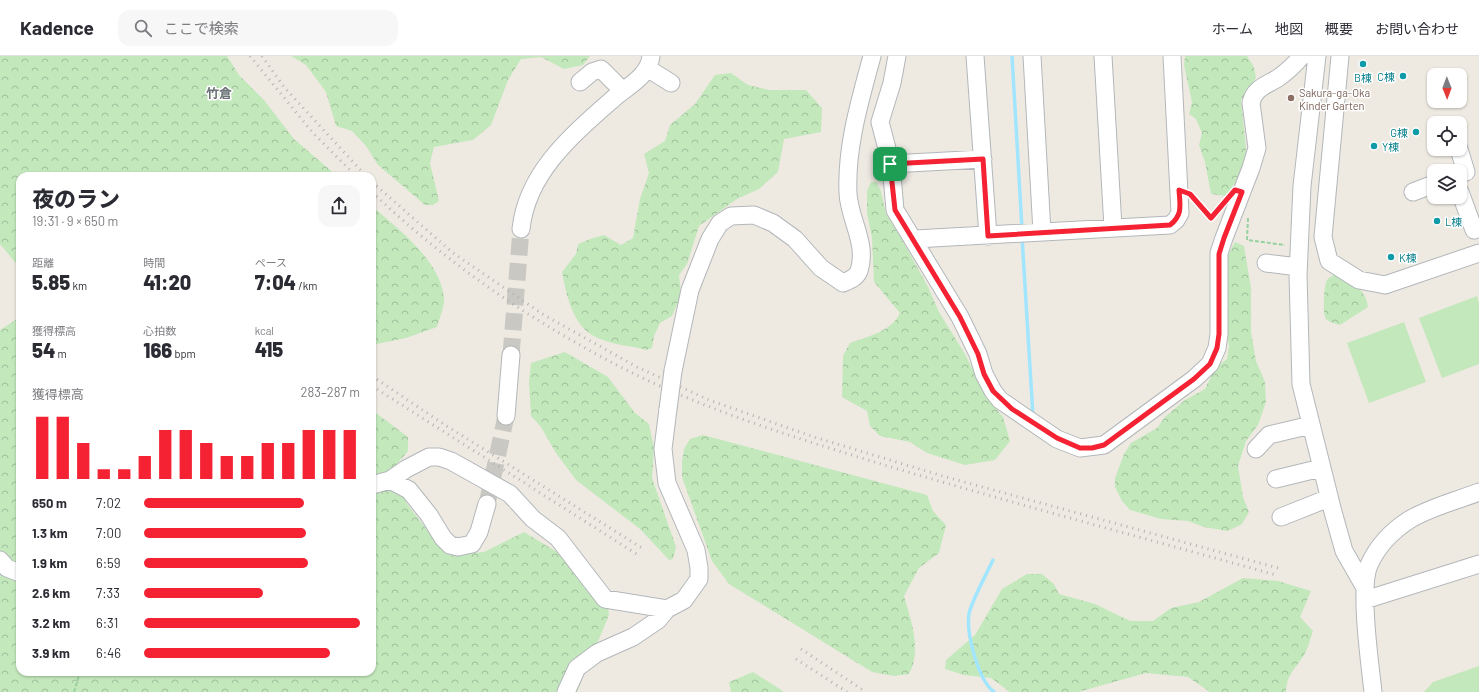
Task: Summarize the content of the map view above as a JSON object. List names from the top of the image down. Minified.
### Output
{"districts":["竹倉"],"places":["B棟","C棟","Sakura-ga-Oka Kinder Garten","G棟","Y棟","L棟","K棟"],"north":"bottom","page":{"header":"Kadence","search":"ここで検索","nav":["ホーム","地図","概要","お問い合わせ"],"heading":["夜のラン","19:31 · 9 × 650 m"],"stats":[["距離","5.85 km"],["時間","41:20"],["ペース","7:04 /km"],["獲得標高","54 m"],["心拍数","166 bpm"],["kcal","415"]],"chart":["獲得標高","283–287 m"],"list":[{"name":"650 m","note":"7:02"},{"name":"1.3 km","note":"7:00"},{"name":"1.9 km","note":"6:59"},{"name":"2.6 km","note":"7:33"},{"name":"3.2 km","note":"6:31"},{"name":"3.9 km","note":"6:46"}]}}
